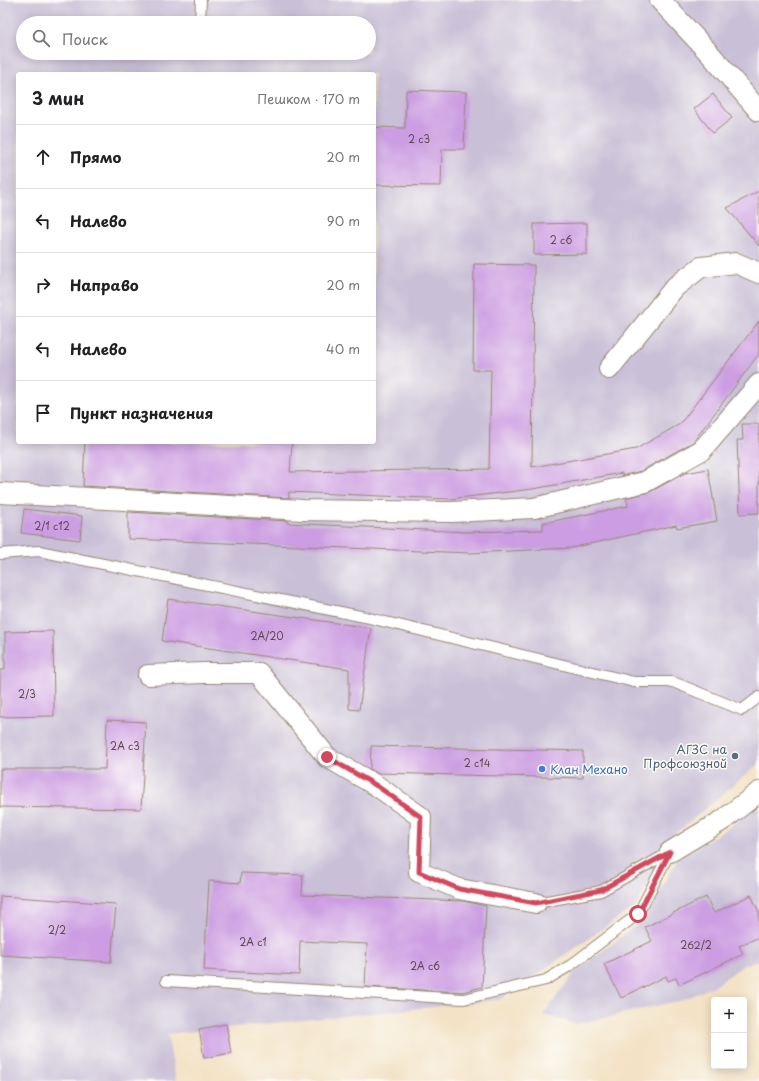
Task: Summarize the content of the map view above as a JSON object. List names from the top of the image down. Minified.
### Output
{"places":["АГЗС на Профсоюзной","Клан Механо"],"house_numbers":["2 с3","2 с6","2/1 с12","2А/20","2/3","2А с3","2 с14","2/2","2А с1","262/2","2А с6"],"page":{"search":"Поиск","heading":["3 мин","Пешком · 170 m"],"list":[["Прямо","20 m"],["Налево","90 m"],["Направо","20 m"],["Налево","40 m"],"Пункт назначения"],"map_buttons":["+","−"]}}
